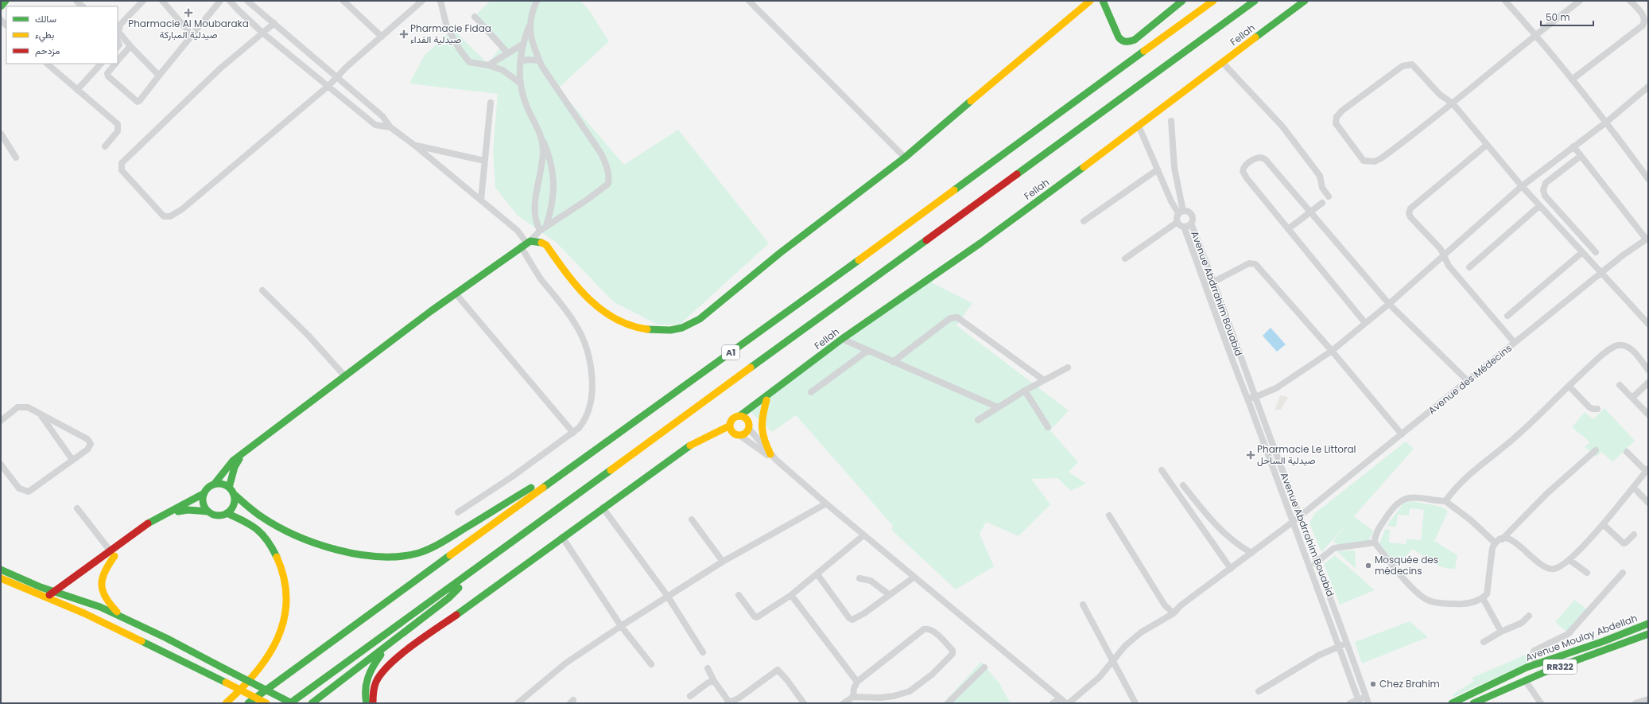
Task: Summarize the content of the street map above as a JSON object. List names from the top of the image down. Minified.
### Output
{"streets":{"main road":["Fellah","A1","Avenue Moulay Abdellah","RR322"],"street":["Avenue Abdrrahim Bouabid","Avenue des Médecins"]},"crossings":[["Avenue Abdrrahim Bouabid","Avenue des Médecins"]],"places":{"health":["Pharmacie Al Moubaraka صيدلية المباركة","Pharmacie Fidaa صيدلية الفداء","Pharmacie Le Littoral صيدلية الساحل"],"other":["Mosquée des médecins","Chez Brahim"]},"legend":["سالك","بطيء","مزدحم"],"scale_bar":"50 m"}
